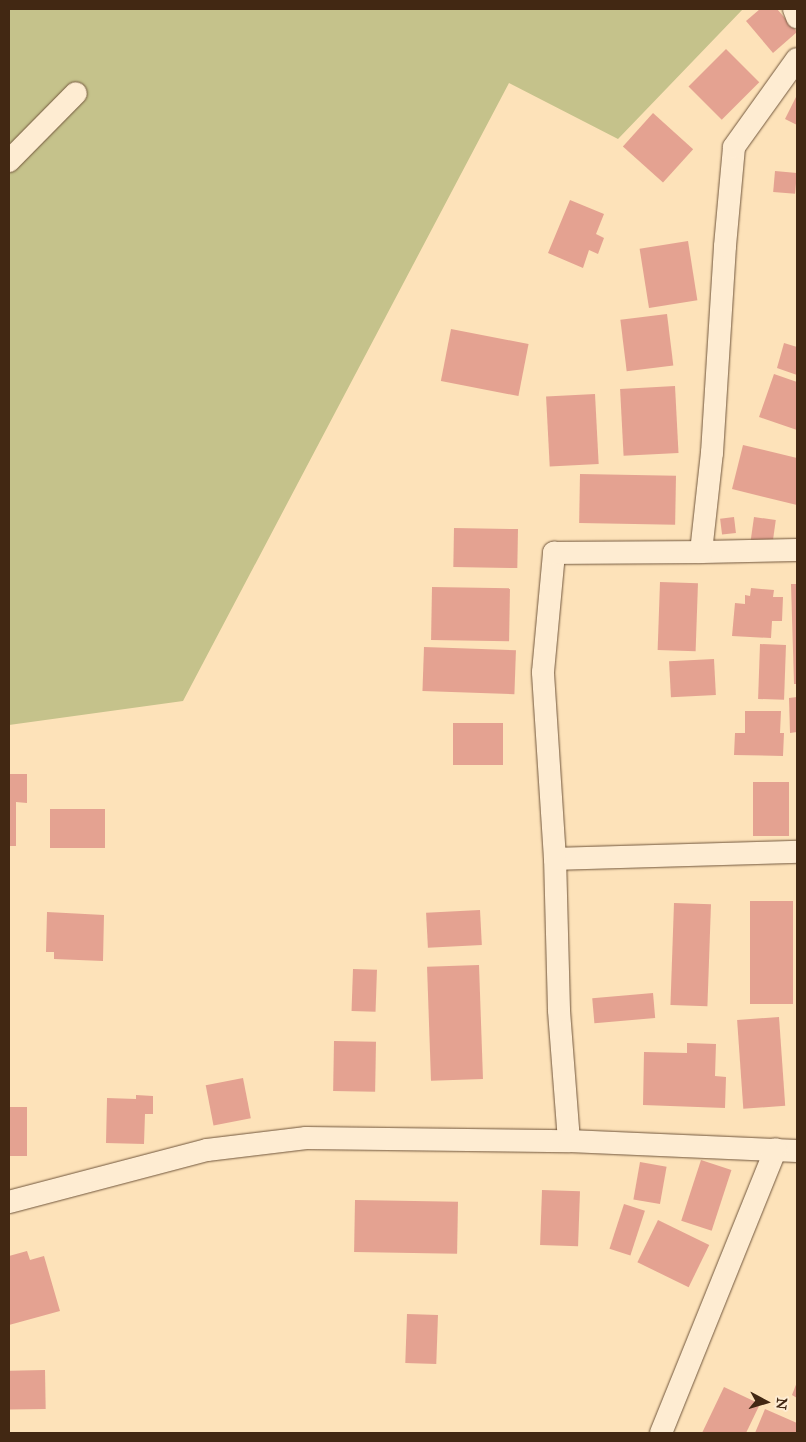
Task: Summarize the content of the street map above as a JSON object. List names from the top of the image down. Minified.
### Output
{"north":"right"}
